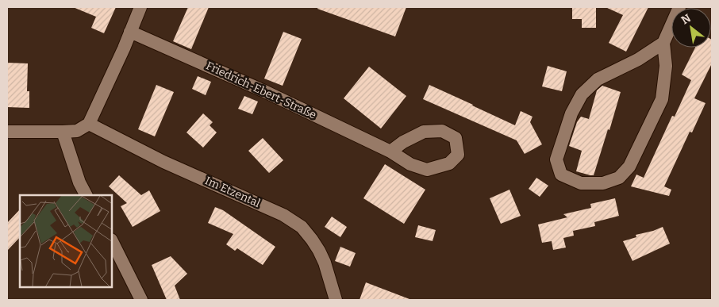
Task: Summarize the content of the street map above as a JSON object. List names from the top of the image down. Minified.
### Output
{"streets":{"street":["Friedrich-Ebert-Straße","Im Etzental"]},"north":"top left"}
